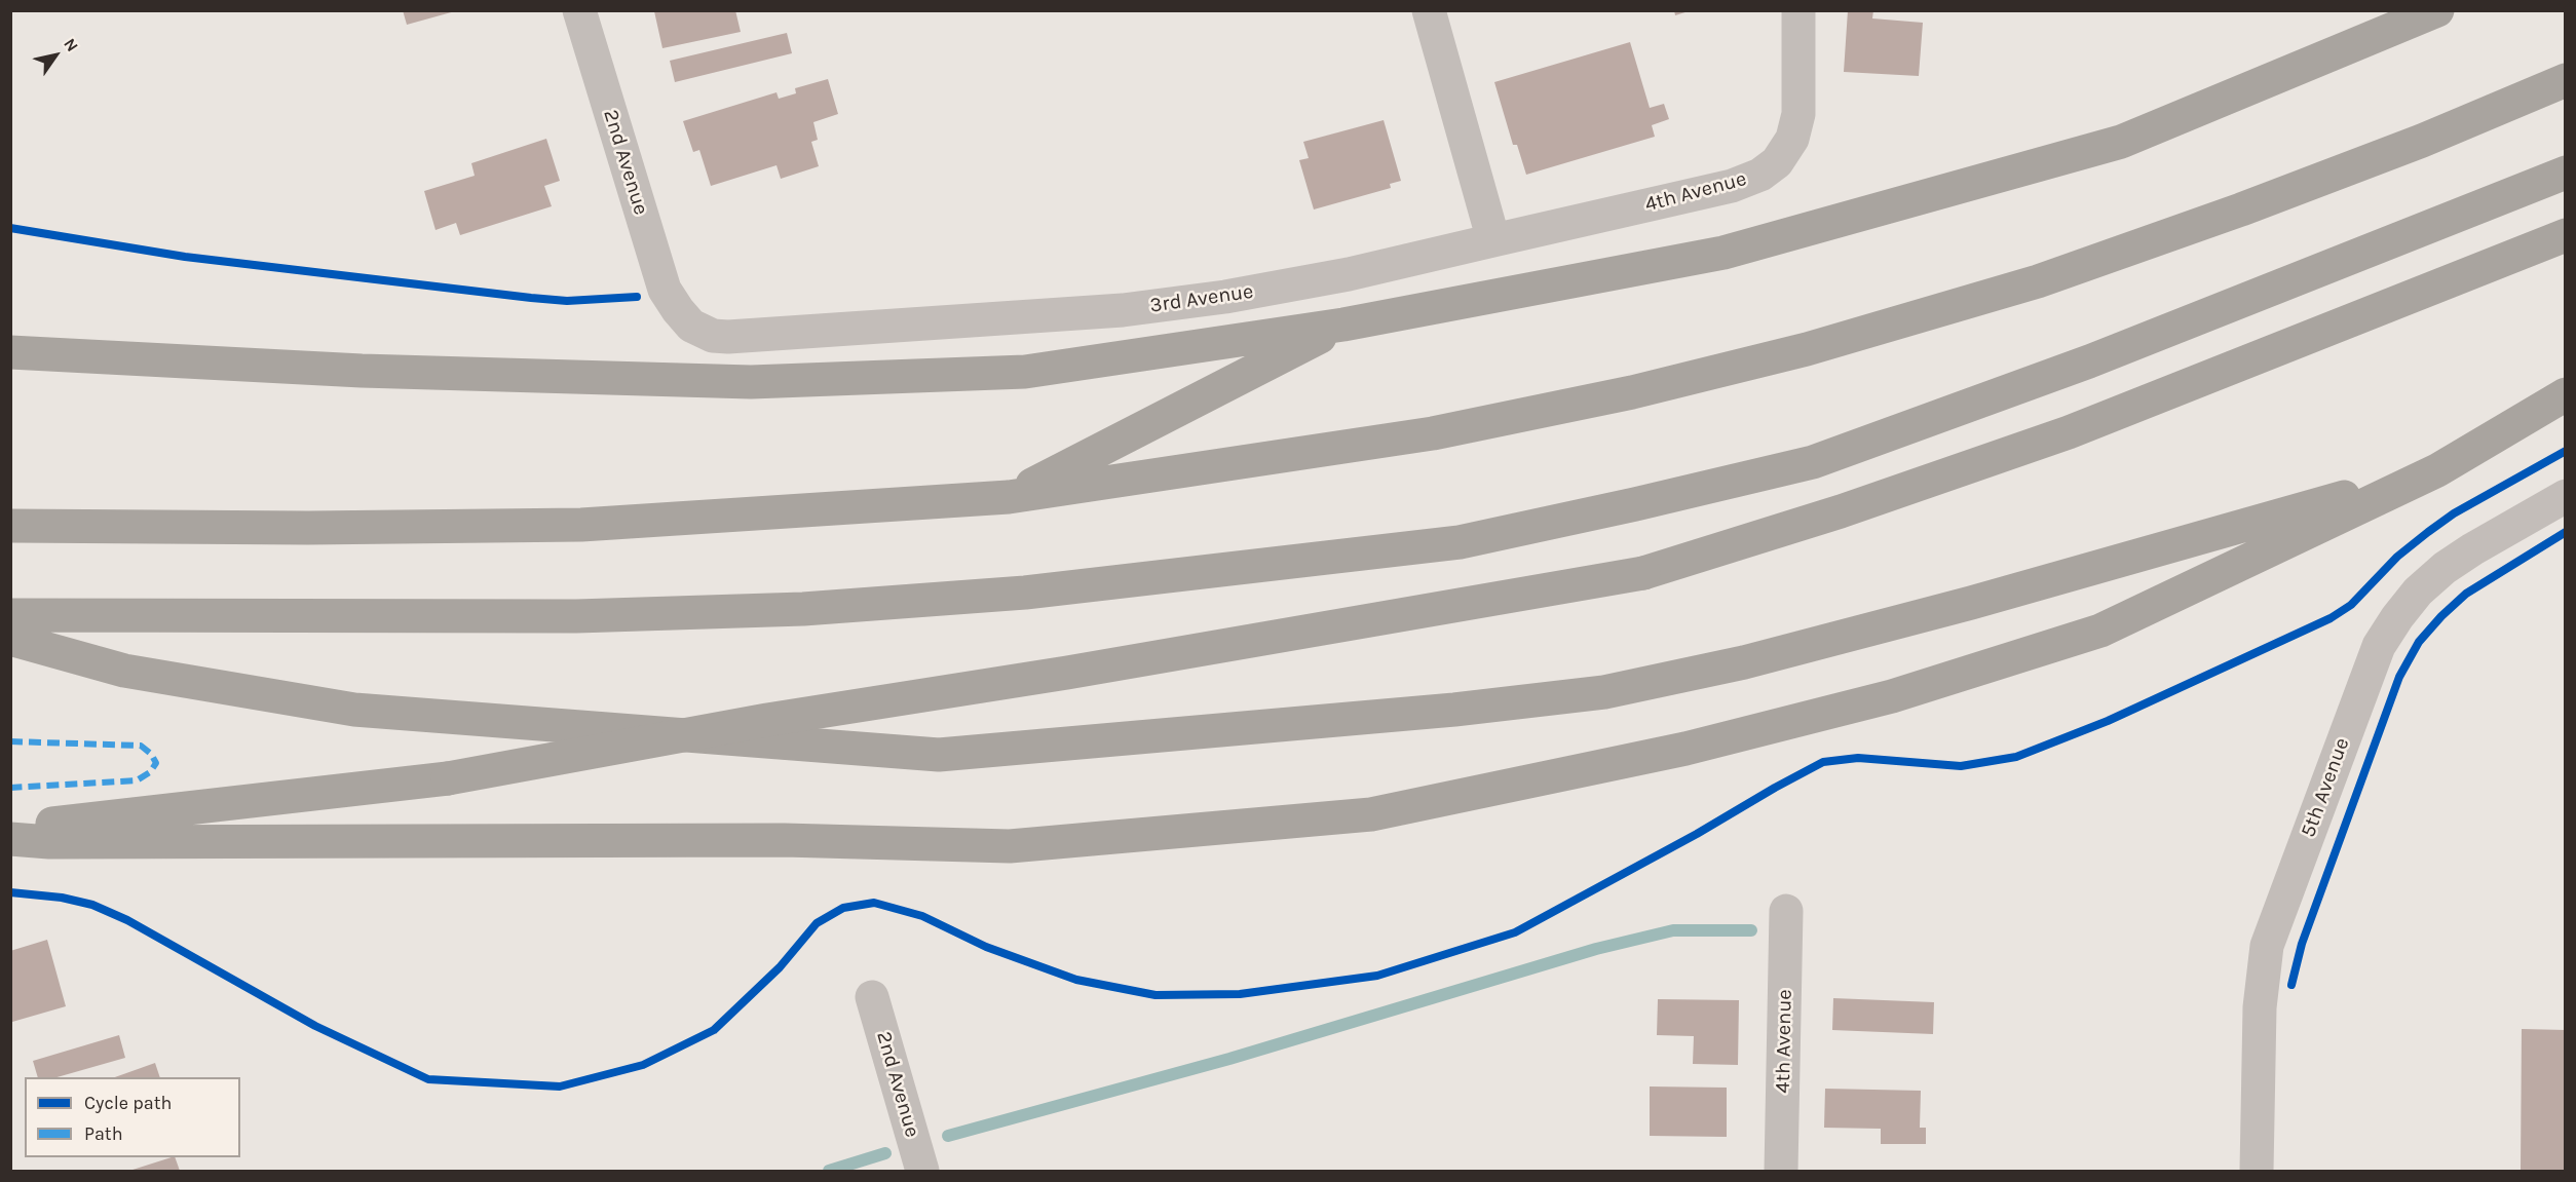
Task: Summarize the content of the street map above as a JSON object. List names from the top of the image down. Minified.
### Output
{"streets":{"street":["2nd Avenue","4th Avenue","3rd Avenue","5th Avenue"]},"crossings":[["2nd Avenue","3rd Avenue"],["4th Avenue","3rd Avenue"]],"legend":["Cycle path","Path"],"north":"top right"}
